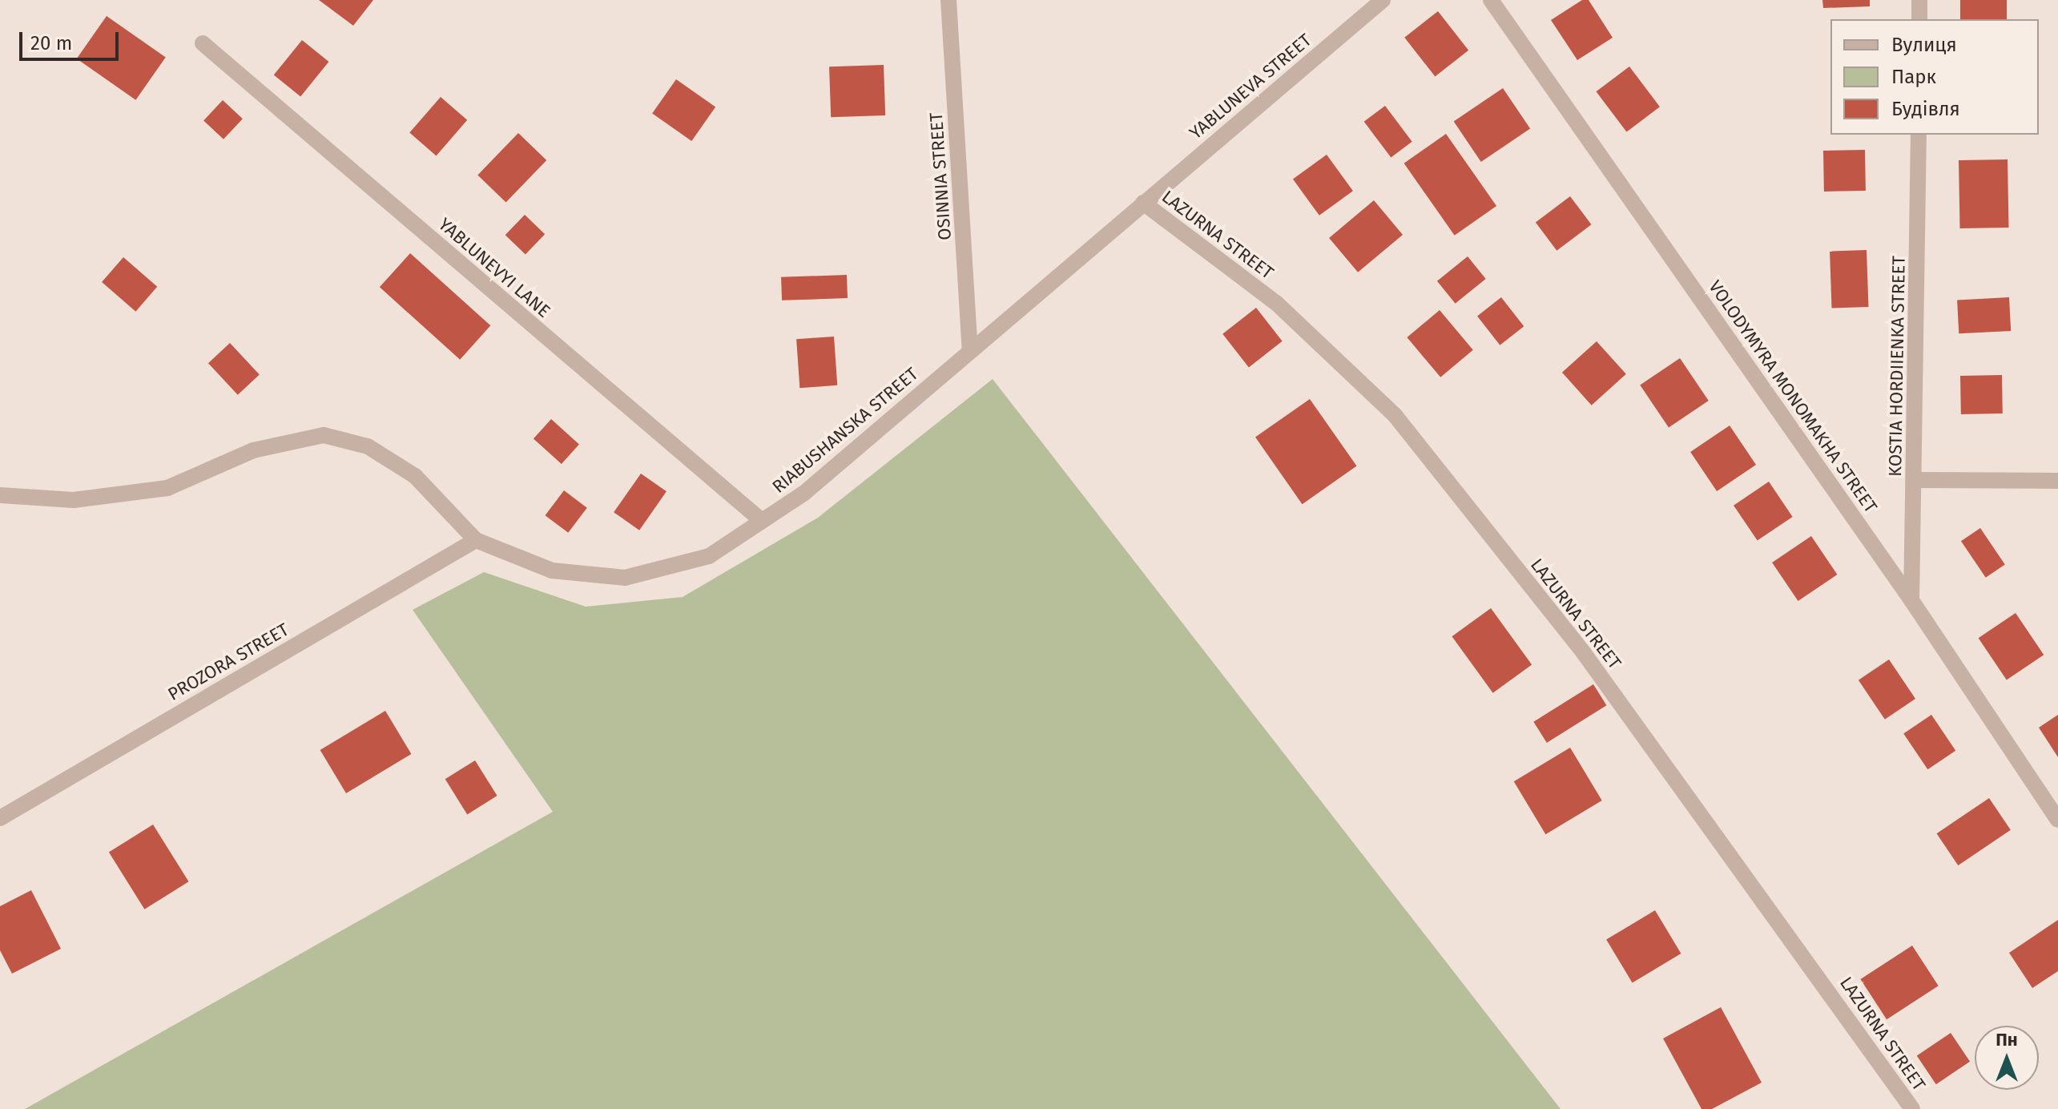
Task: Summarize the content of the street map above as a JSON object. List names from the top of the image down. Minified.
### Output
{"streets":{"street":["YABLUNEVA STREET","OSINNIA STREET","LAZURNA STREET","YABLUNEVYI LANE","KOSTIA HORDIIENKA STREET","VOLODYMYRA MONOMAKHA STREET","RIABUSHANSKA STREET","PROZORA STREET"]},"crossings":[["YABLUNEVA STREET","LAZURNA STREET"],["YABLUNEVA STREET","RIABUSHANSKA STREET"],["OSINNIA STREET","RIABUSHANSKA STREET"],["LAZURNA STREET","RIABUSHANSKA STREET"],["YABLUNEVYI LANE","RIABUSHANSKA STREET"],["KOSTIA HORDIIENKA STREET","VOLODYMYRA MONOMAKHA STREET"],["RIABUSHANSKA STREET","PROZORA STREET"]],"legend":["Вулиця","Парк","Будівля"],"scale_bar":"20 m","north":"top"}
